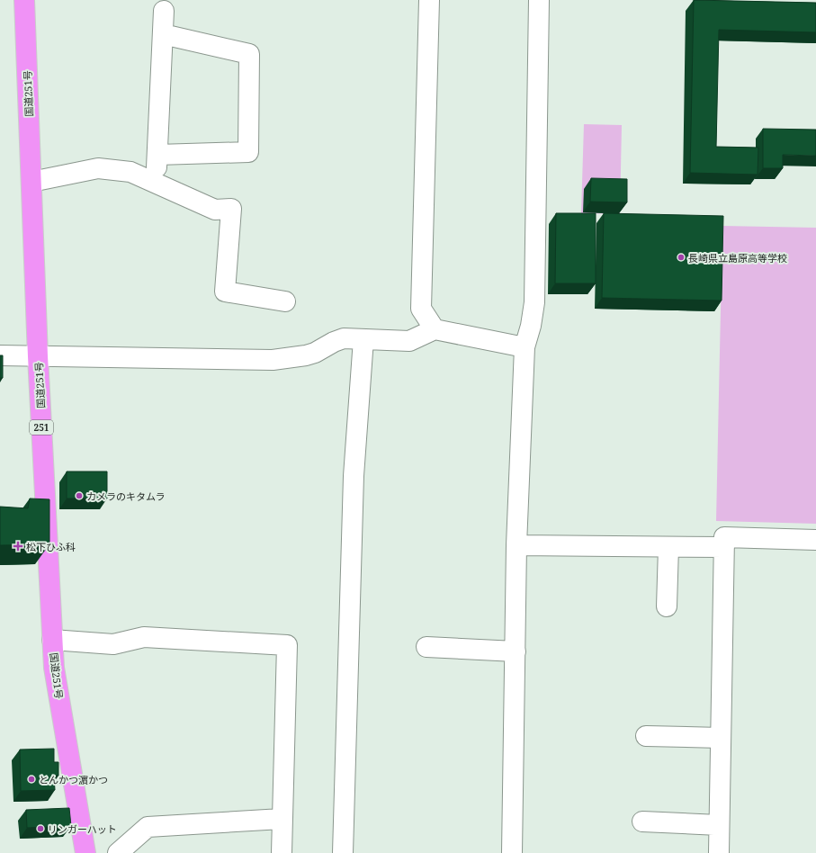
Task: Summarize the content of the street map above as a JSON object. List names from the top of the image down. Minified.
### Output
{"streets":{"highway":["国道251号","251"]},"places":{"other":["長崎県立島原高等学校","カメラのキタムラ","とんかつ濵かつ","リンガーハット"],"health":["松下ひふ科"]}}
